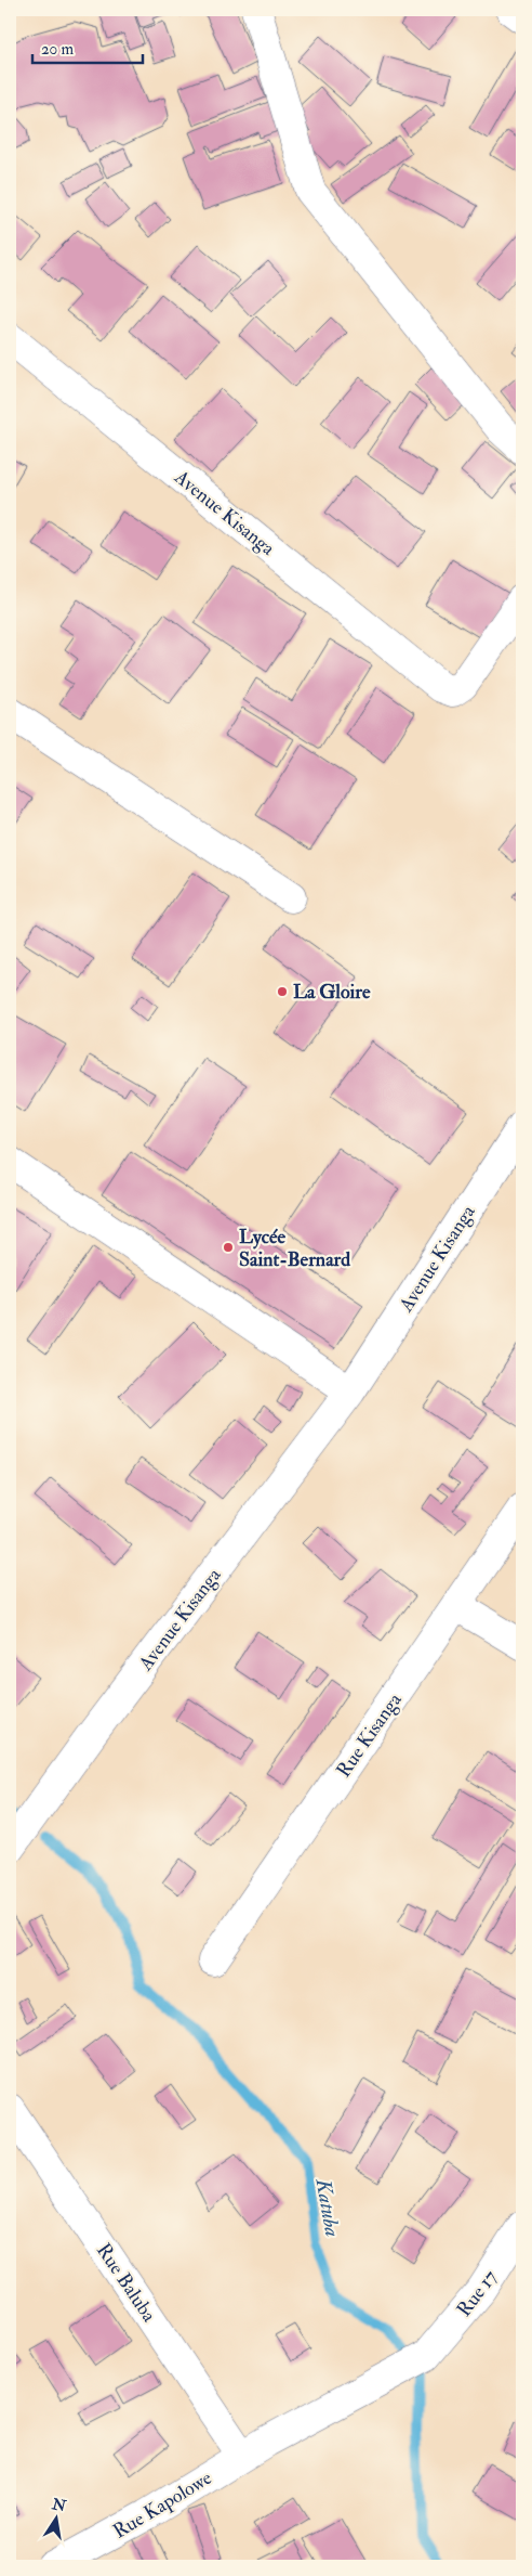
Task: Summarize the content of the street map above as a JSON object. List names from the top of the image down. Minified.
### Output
{"streets":{"street":["Avenue Kisanga","Rue Kisanga","Rue Baluba","Rue 17","Rue Kapolowe"]},"crossings":[["Rue Baluba","Rue 17"],["Rue Baluba","Rue Kapolowe"],["Rue 17","Rue Kapolowe"]],"water":["Katuba"],"places":["La Gloire","Lycée Saint-Bernard"],"scale_bar":"20 m","north":"top"}
